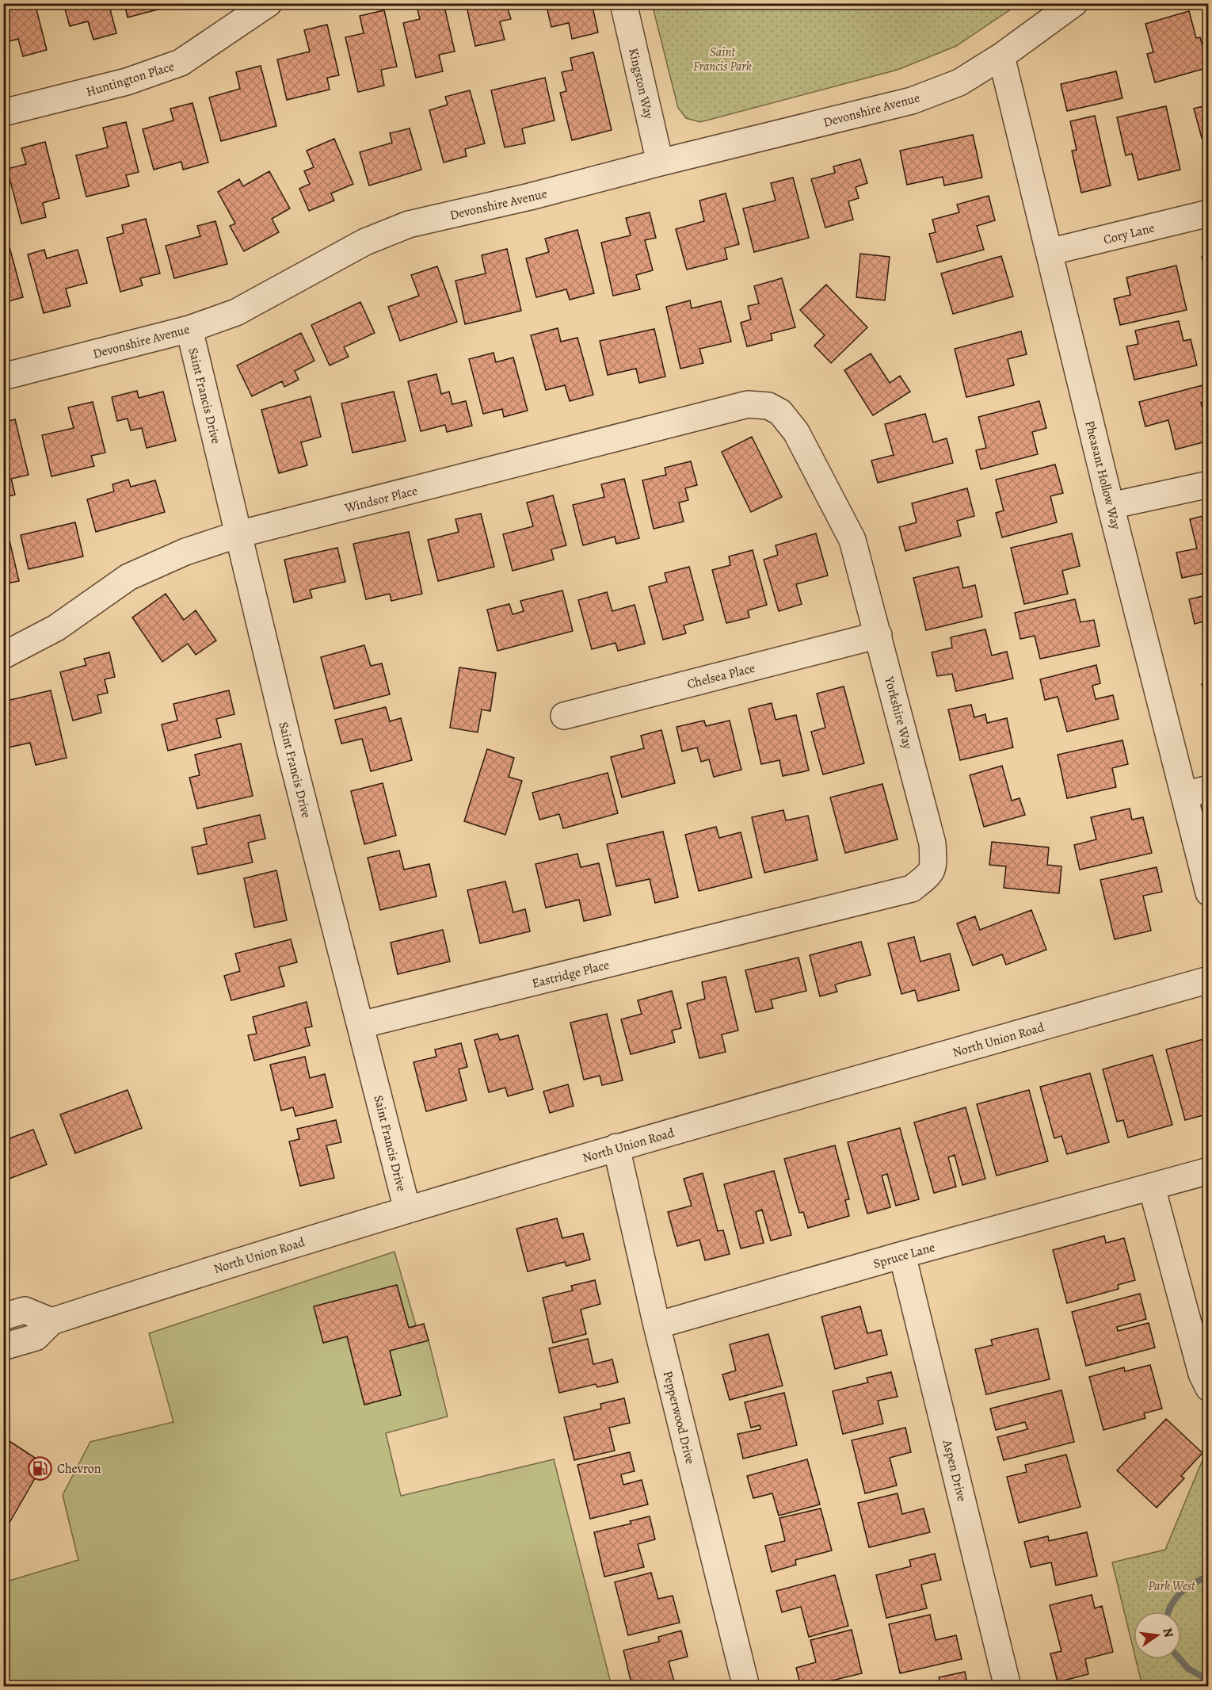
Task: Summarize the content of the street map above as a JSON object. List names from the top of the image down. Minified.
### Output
{"streets":{"street":["Huntington Place","Kingston Way","Devonshire Avenue","Cory Lane","Saint Francis Drive","Pheasant Hollow Way","Windsor Place","Chelsea Place","Yorkshire Way","Eastridge Place","North Union Road","Spruce Lane","Pepperwood Drive","Aspen Drive"]},"crossings":[["Kingston Way","Devonshire Avenue"],["Devonshire Avenue","Saint Francis Drive"],["Devonshire Avenue","Pheasant Hollow Way"],["Cory Lane","Pheasant Hollow Way"],["Saint Francis Drive","Windsor Place"],["Saint Francis Drive","Eastridge Place"],["Saint Francis Drive","North Union Road"],["Windsor Place","Yorkshire Way"],["Chelsea Place","Yorkshire Way"],["Yorkshire Way","Eastridge Place"],["North Union Road","Pepperwood Drive"],["Spruce Lane","Pepperwood Drive"],["Spruce Lane","Aspen Drive"]],"parks":["Saint Francis Park","Park West"],"places":{"fuel station":["Chevron"]},"north":"right"}
